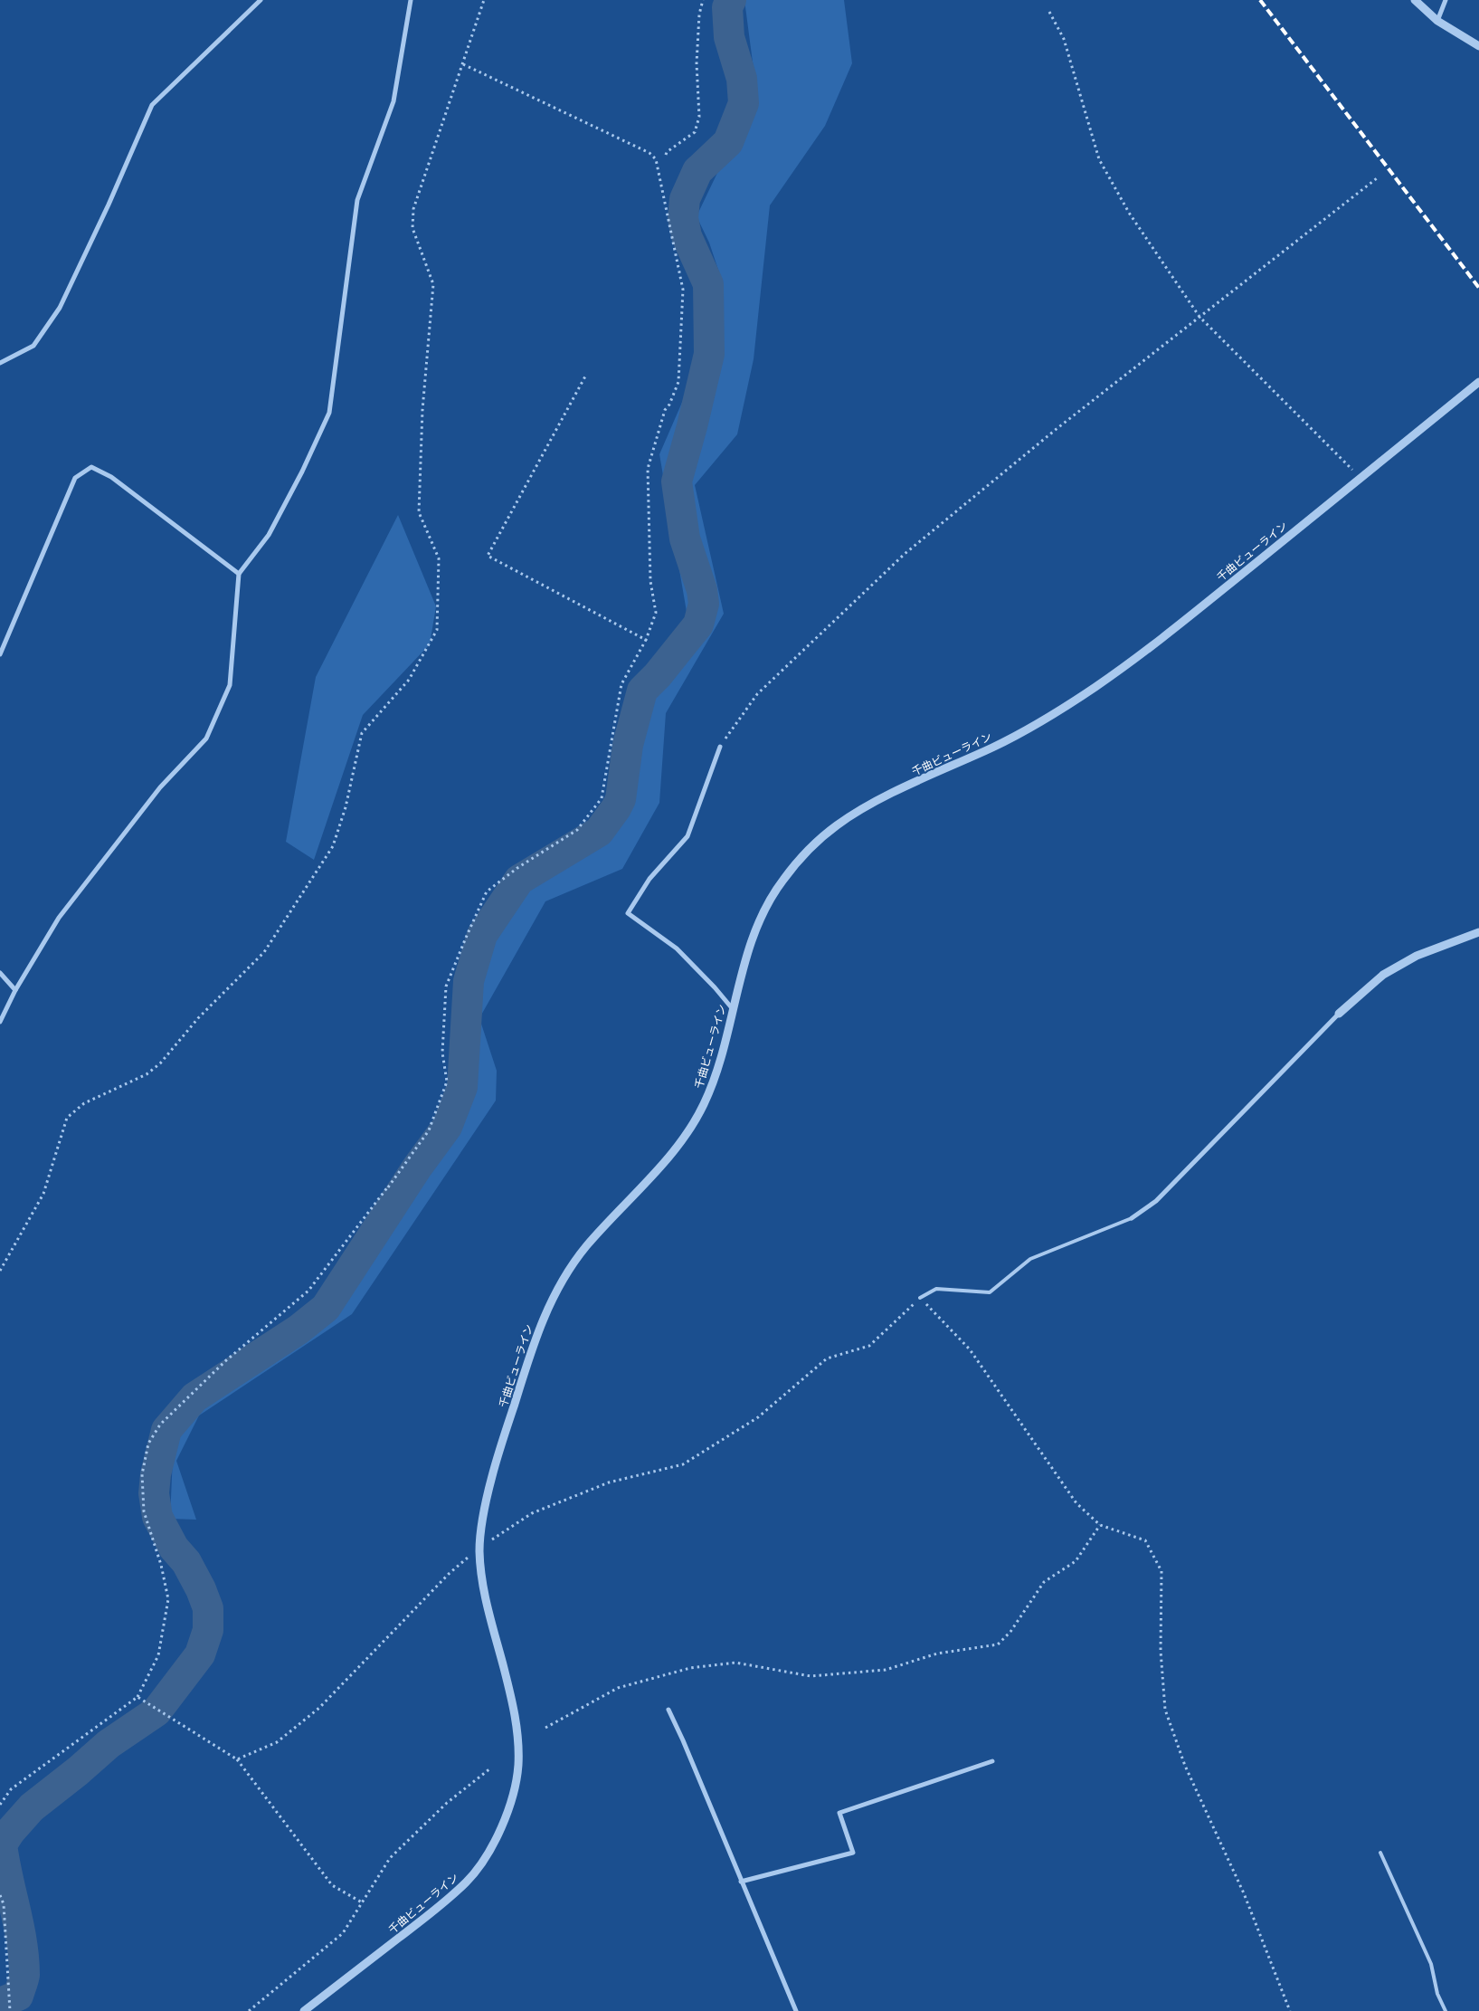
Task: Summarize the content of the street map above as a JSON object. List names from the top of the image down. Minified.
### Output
{"streets":{"street":["千曲ビューライン"]}}
